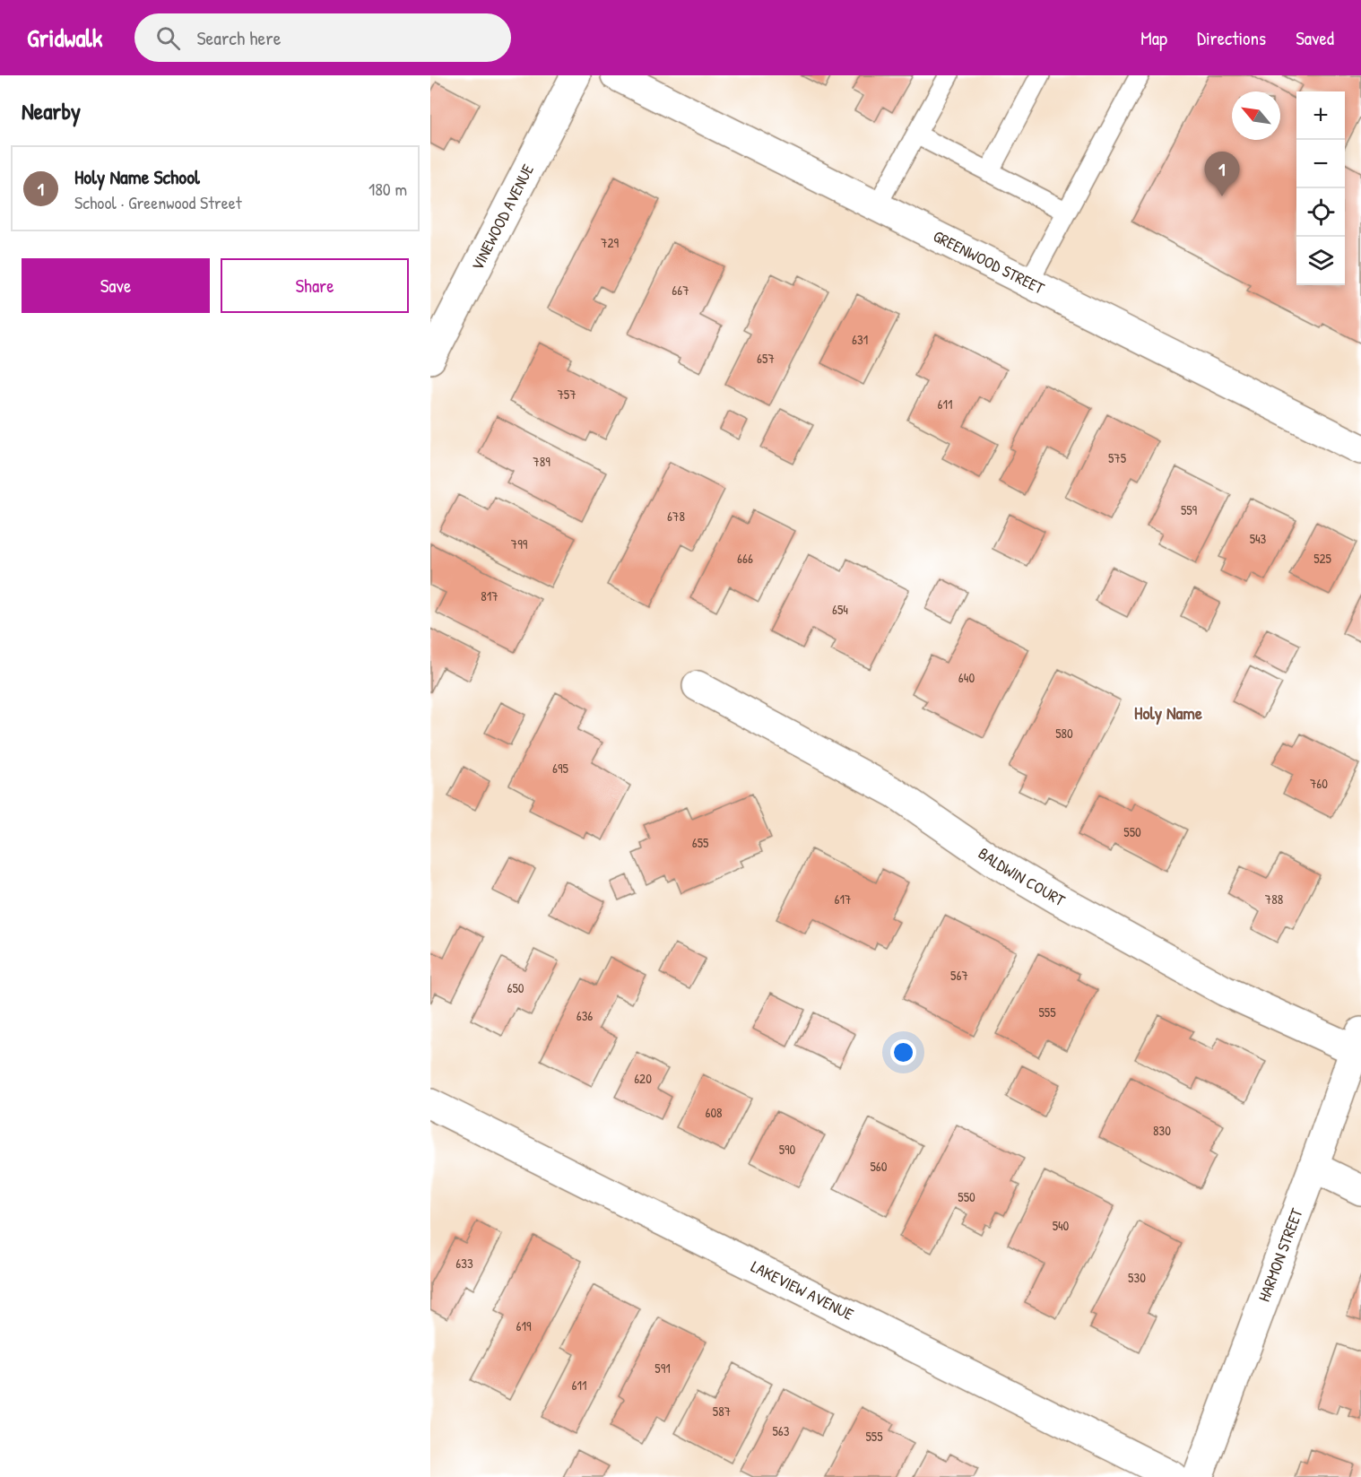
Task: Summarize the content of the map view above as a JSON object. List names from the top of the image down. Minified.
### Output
{"streets":{"street":["VINEWOOD AVENUE","GREENWOOD STREET","BALDWIN COURT","HARMON STREET","LAKEVIEW AVENUE"]},"crossings":[["BALDWIN COURT","HARMON STREET"]],"districts":["Holy Name"],"house_numbers":["729","667","631","657","757","611","575","789","559","678","543","799","666","525","817","654","640","580","695","760","550","655","617","788","567","650","555","636","620","608","830","590","560","550","540","633","530","619","591","611","587","563","555"],"north":"top left","page":{"header":"Gridwalk","search":"Search here","nav":["Map","Directions","Saved"],"heading":"Nearby","map_buttons":["+","−"],"list":[{"mark":"1","name":"Holy Name School","note":"School · Greenwood Street","value":"180 m"}],"pins":"1","buttons":["Save","Share"]}}
